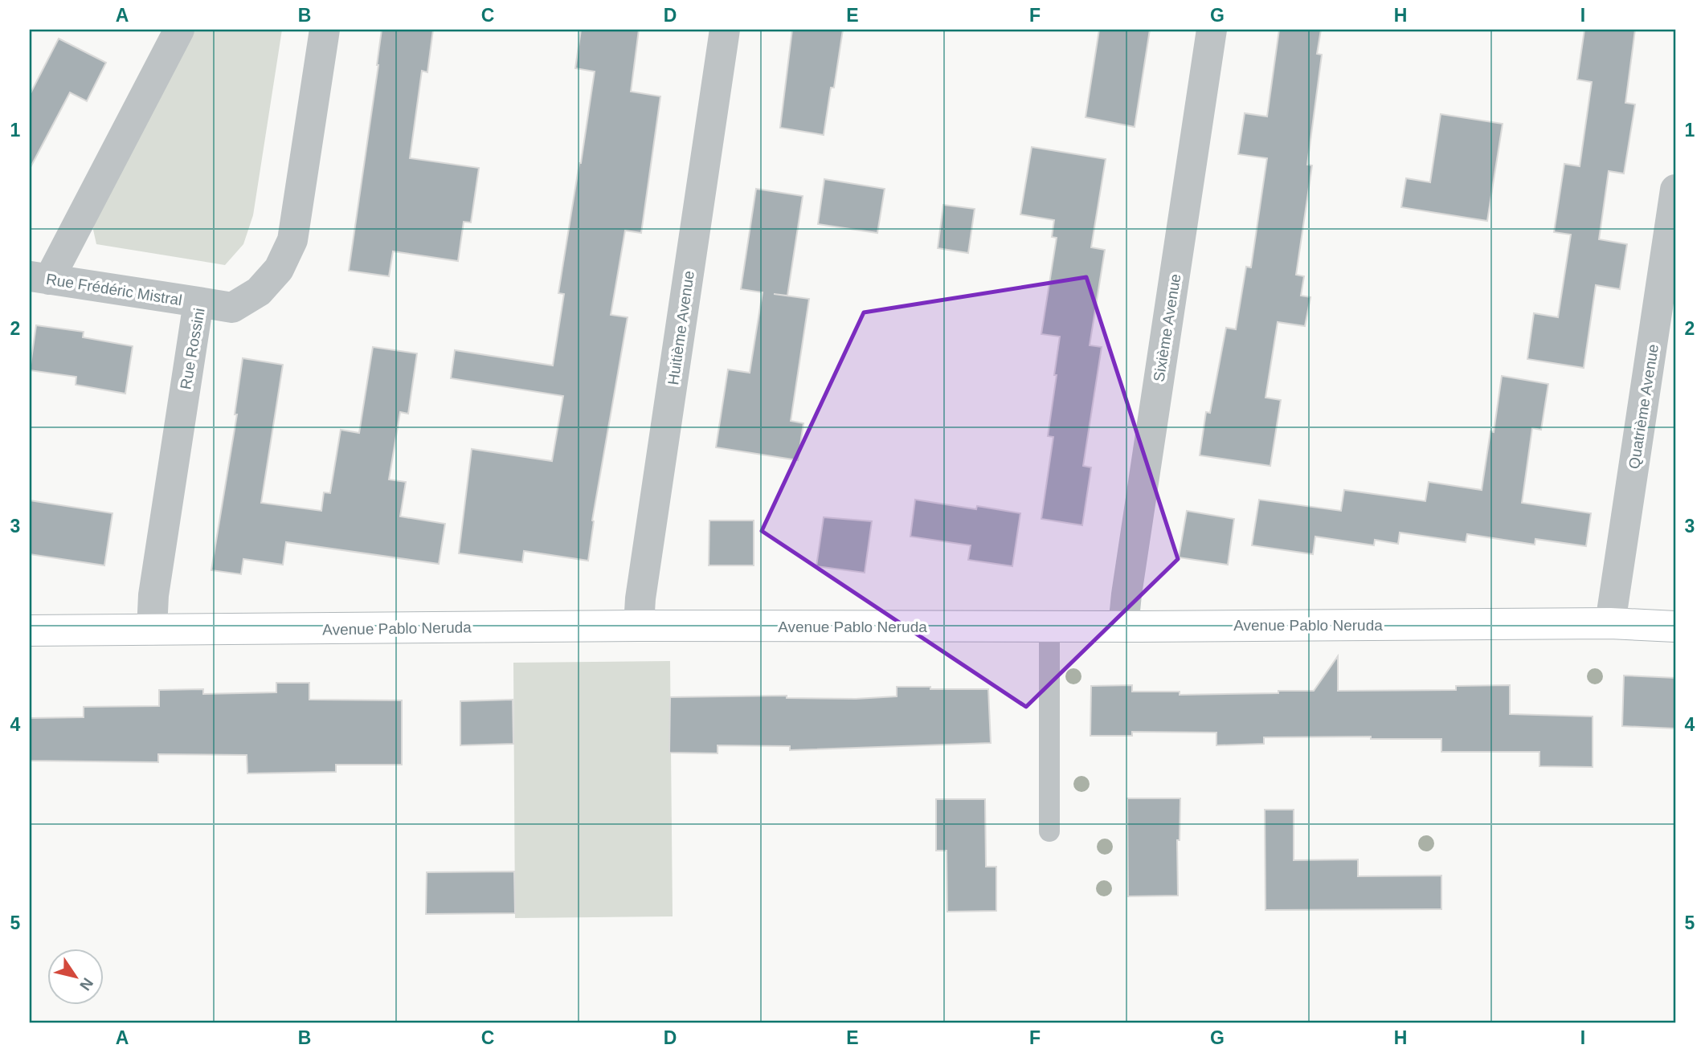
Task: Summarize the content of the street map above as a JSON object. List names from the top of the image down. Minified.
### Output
{"streets":{"street":["Rue Frédéric Mistral","Huitième Avenue","Sixième Avenue","Rue Rossini","Quatrième Avenue","Avenue Pablo Neruda"]},"crossings":[["Rue Frédéric Mistral","Rue Rossini"],["Huitième Avenue","Avenue Pablo Neruda"],["Sixième Avenue","Avenue Pablo Neruda"],["Rue Rossini","Avenue Pablo Neruda"],["Quatrième Avenue","Avenue Pablo Neruda"]],"north":"bottom right","grid":{"columns":["A","B","C","D","E","F","G","H","I"],"rows":["1","2","3","4","5"]}}
